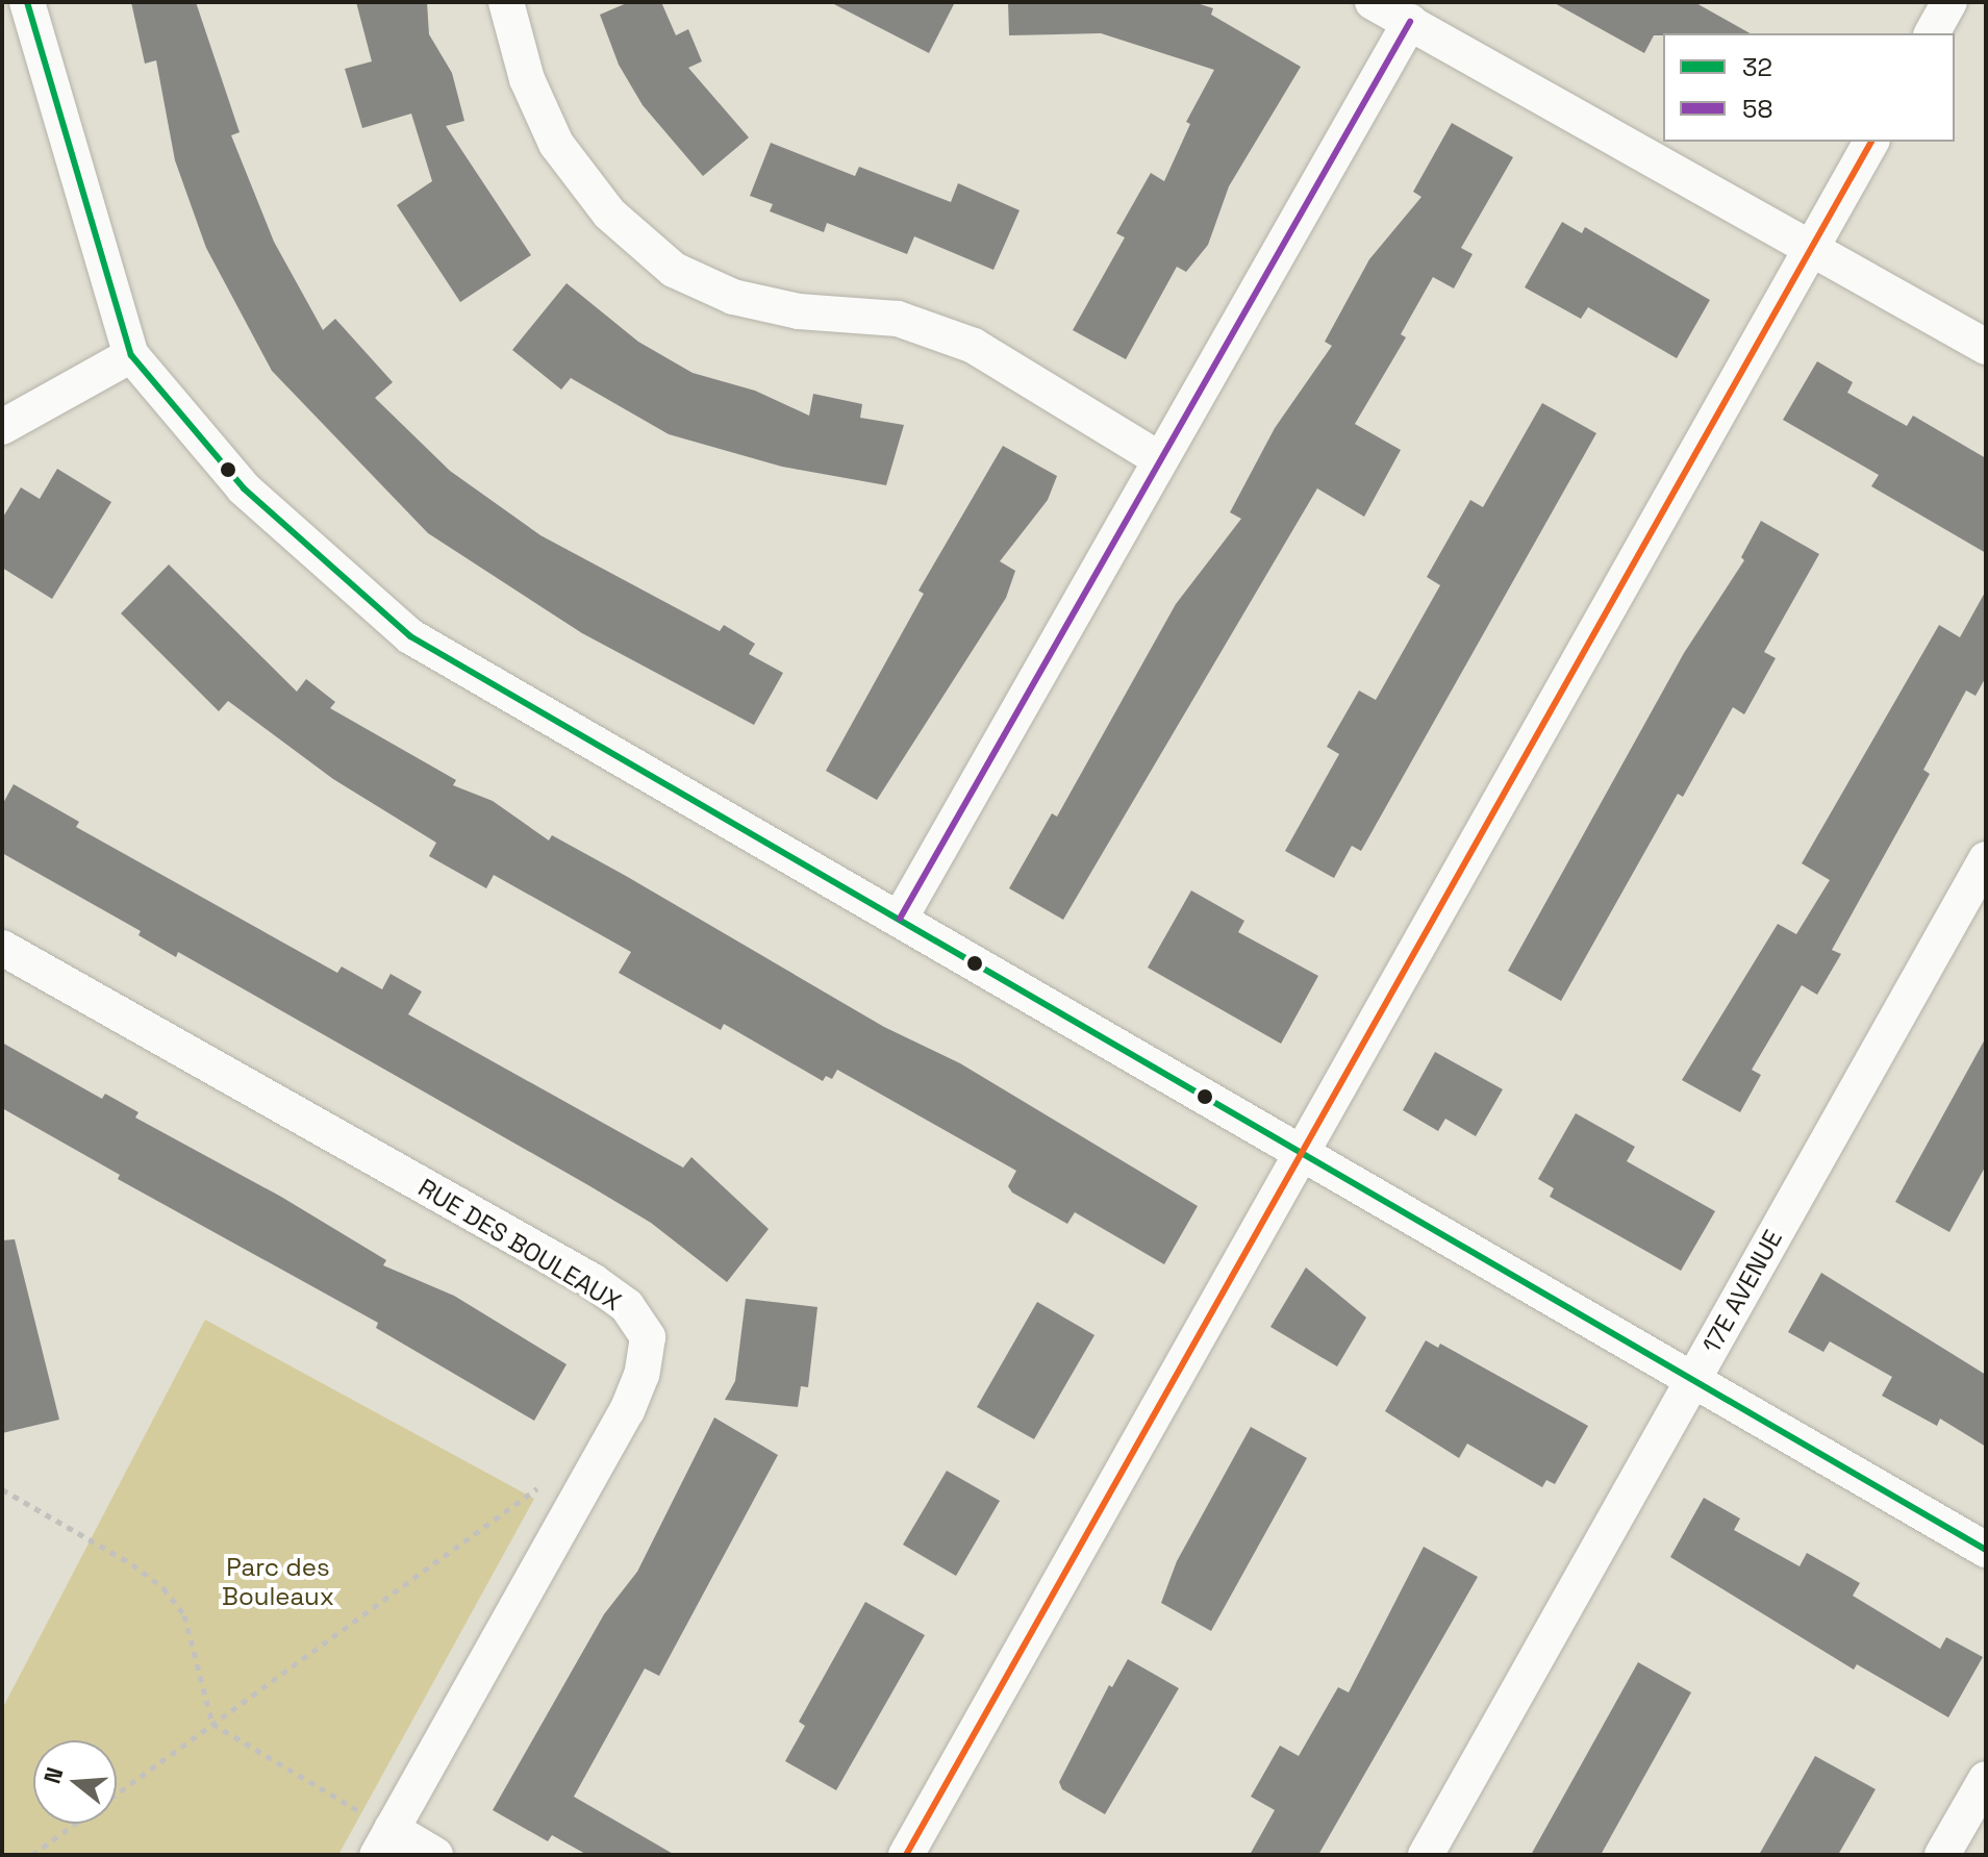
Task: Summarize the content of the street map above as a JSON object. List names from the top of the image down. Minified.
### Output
{"streets":{"street":["RUE DES BOULEAUX","17E AVENUE"]},"parks":["Parc des Bouleaux"],"lines":["transit line 32","transit line 58"],"legend":["32","58"],"north":"left"}
